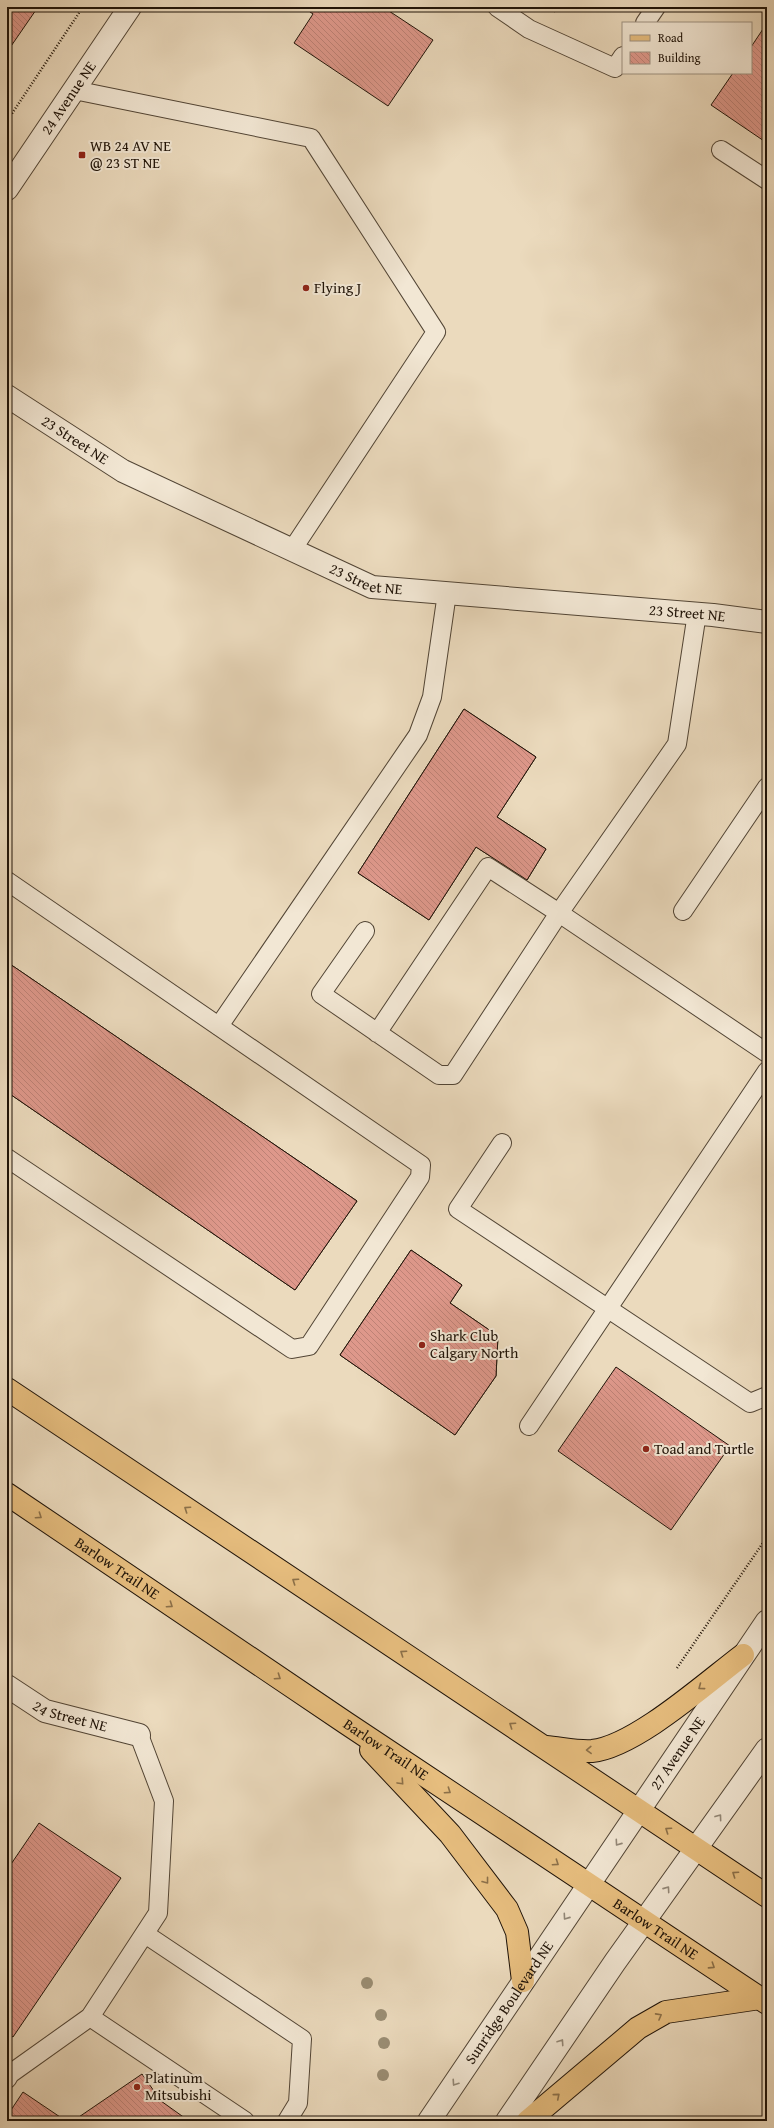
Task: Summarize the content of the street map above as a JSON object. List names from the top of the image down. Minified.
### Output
{"streets":{"main road":["Barlow Trail NE"],"street":["24 Avenue NE","23 Street NE","24 Street NE","27 Avenue NE","Sunridge Boulevard NE"]},"crossings":[["Barlow Trail NE","27 Avenue NE"],["Barlow Trail NE","Sunridge Boulevard NE"],["27 Avenue NE","Sunridge Boulevard NE"]],"places":{"transit":["WB 24 AV NE @ 23 ST NE"],"other":["Flying J","Shark Club Calgary North","Toad and Turtle","Platinum Mitsubishi"]},"legend":["Road","Building"]}
